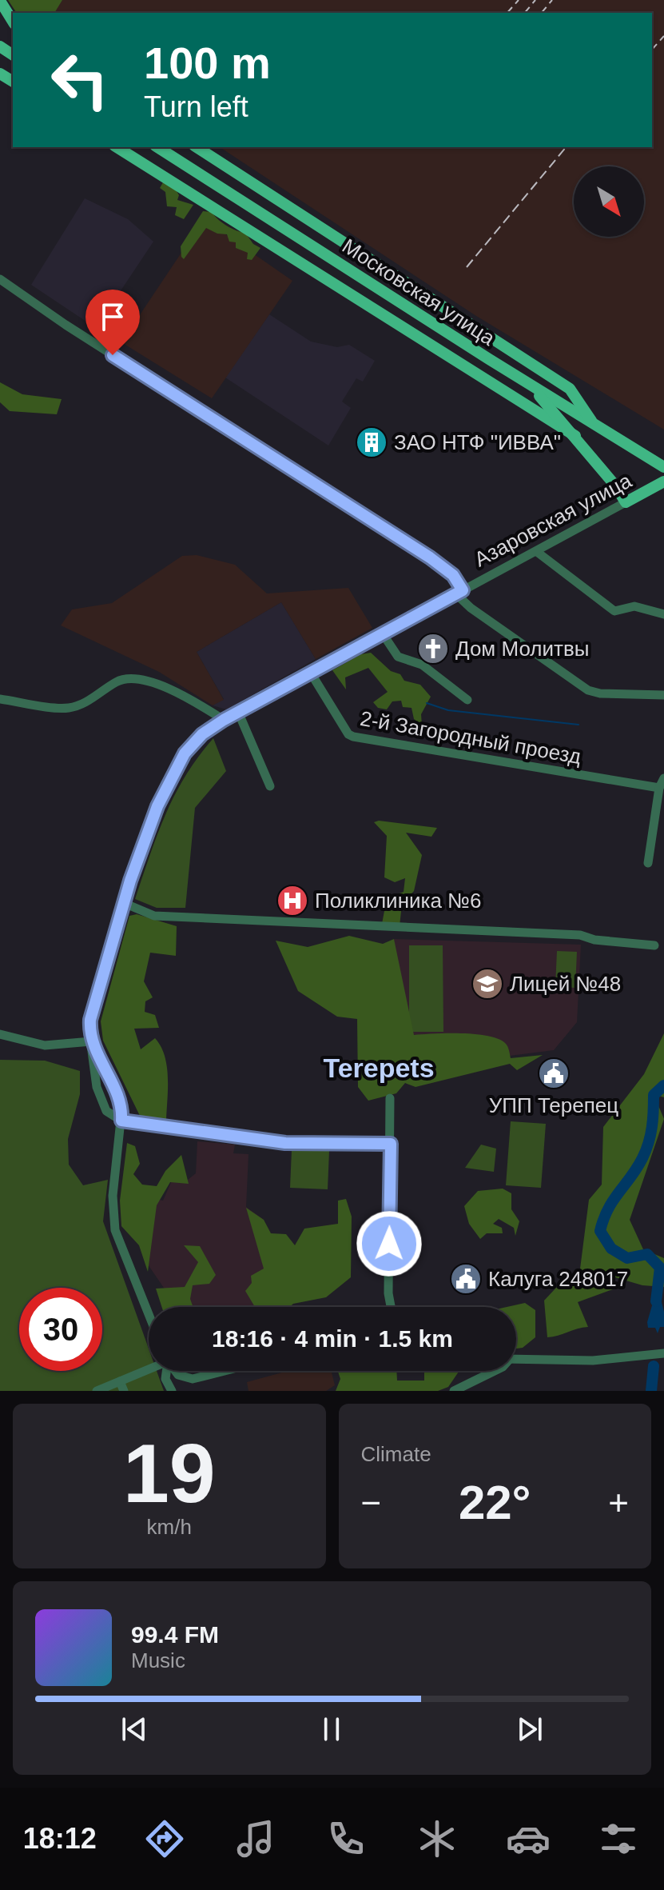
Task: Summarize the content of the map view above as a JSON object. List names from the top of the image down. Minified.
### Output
{"streets":{"main road":["Московская улица","Азаровская улица"],"street":["2-й Загородный проезд"]},"crossings":[["Азаровская улица","2-й Загородный проезд"]],"districts":["Terepets"],"places":{"building":["ЗАО НТФ \"ИВВА\""],"church":["Дом Молитвы"],"hospital":["Поликлиника №6"],"school or university":["Лицей №48"],"public building":["УПП Терепец","Калуга 248017"]},"north":"bottom right","page":{"turn":["100 m","Turn left"],"limit":"30","trip":"18:16 · 4 min · 1.5 km","tile":[["19","km/h"],"Climate"],"heat":["−","22°","+"],"song":["99.4 FM","Music"],"tabs":"18:12"}}
